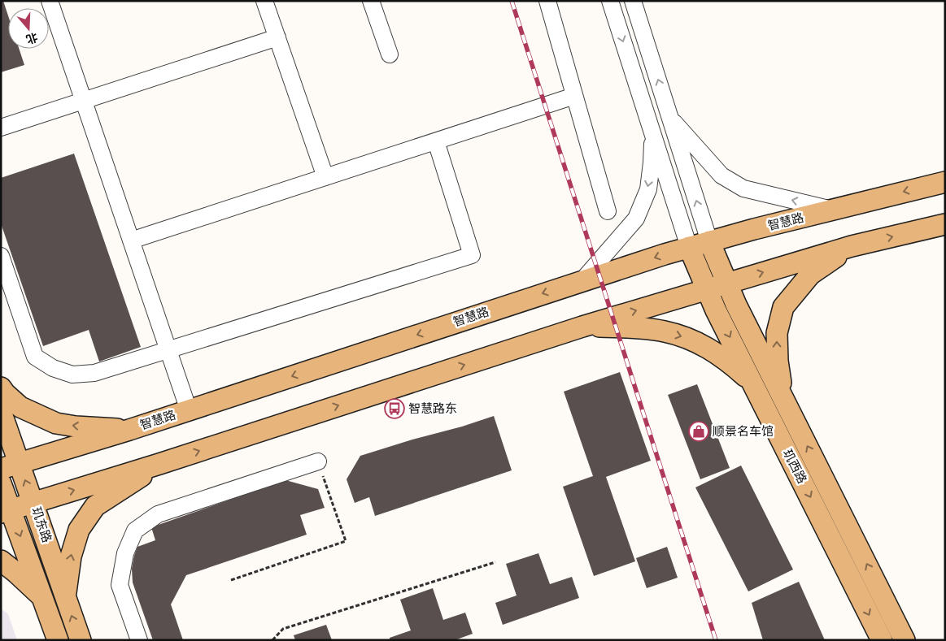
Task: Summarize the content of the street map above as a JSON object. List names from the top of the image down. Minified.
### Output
{"streets":{"main road":["智慧路","玑西路","玑东路"]},"crossings":[["智慧路","玑西路"],["智慧路","玑东路"]],"places":{"bus stop":["智慧路东"],"shop":["顺景名车馆"]},"north":"bottom"}
